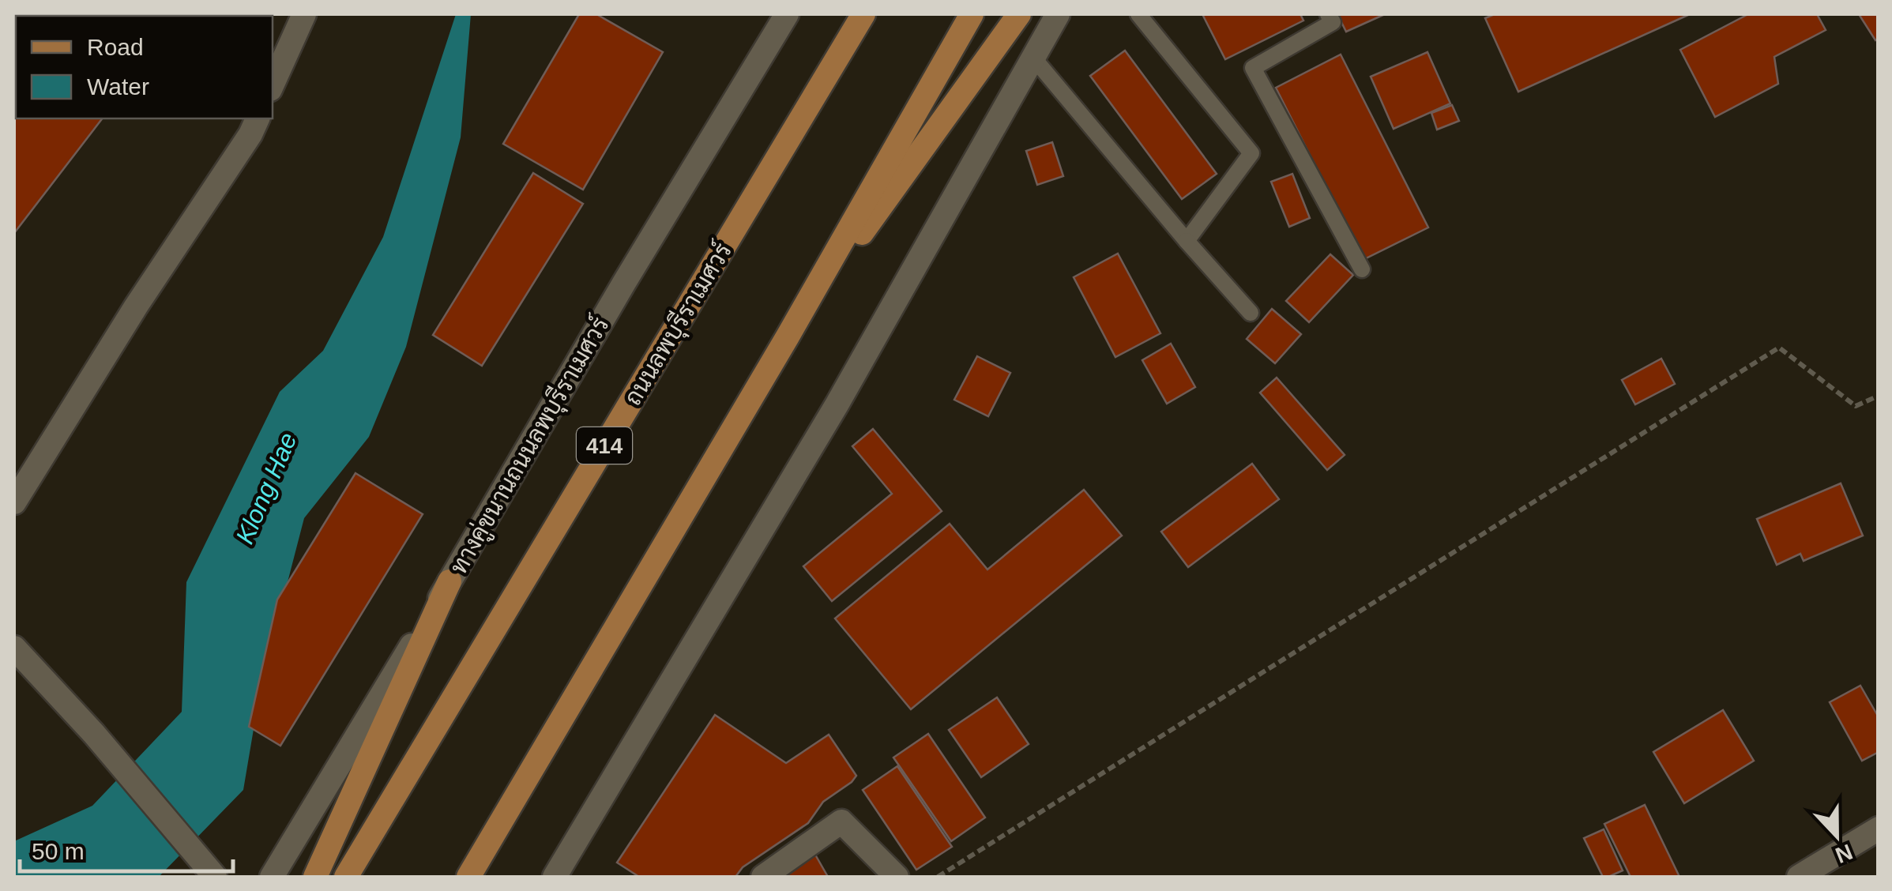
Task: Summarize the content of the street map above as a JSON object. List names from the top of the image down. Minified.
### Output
{"streets":{"main road":["ถนนลพบุรีราเมศวร์","ทางคู่ขนานถนนลพบุรีราเมศวร์","414"]},"water":["Klong Hae"],"legend":["Road","Water"],"scale_bar":"50 m","north":"bottom"}
